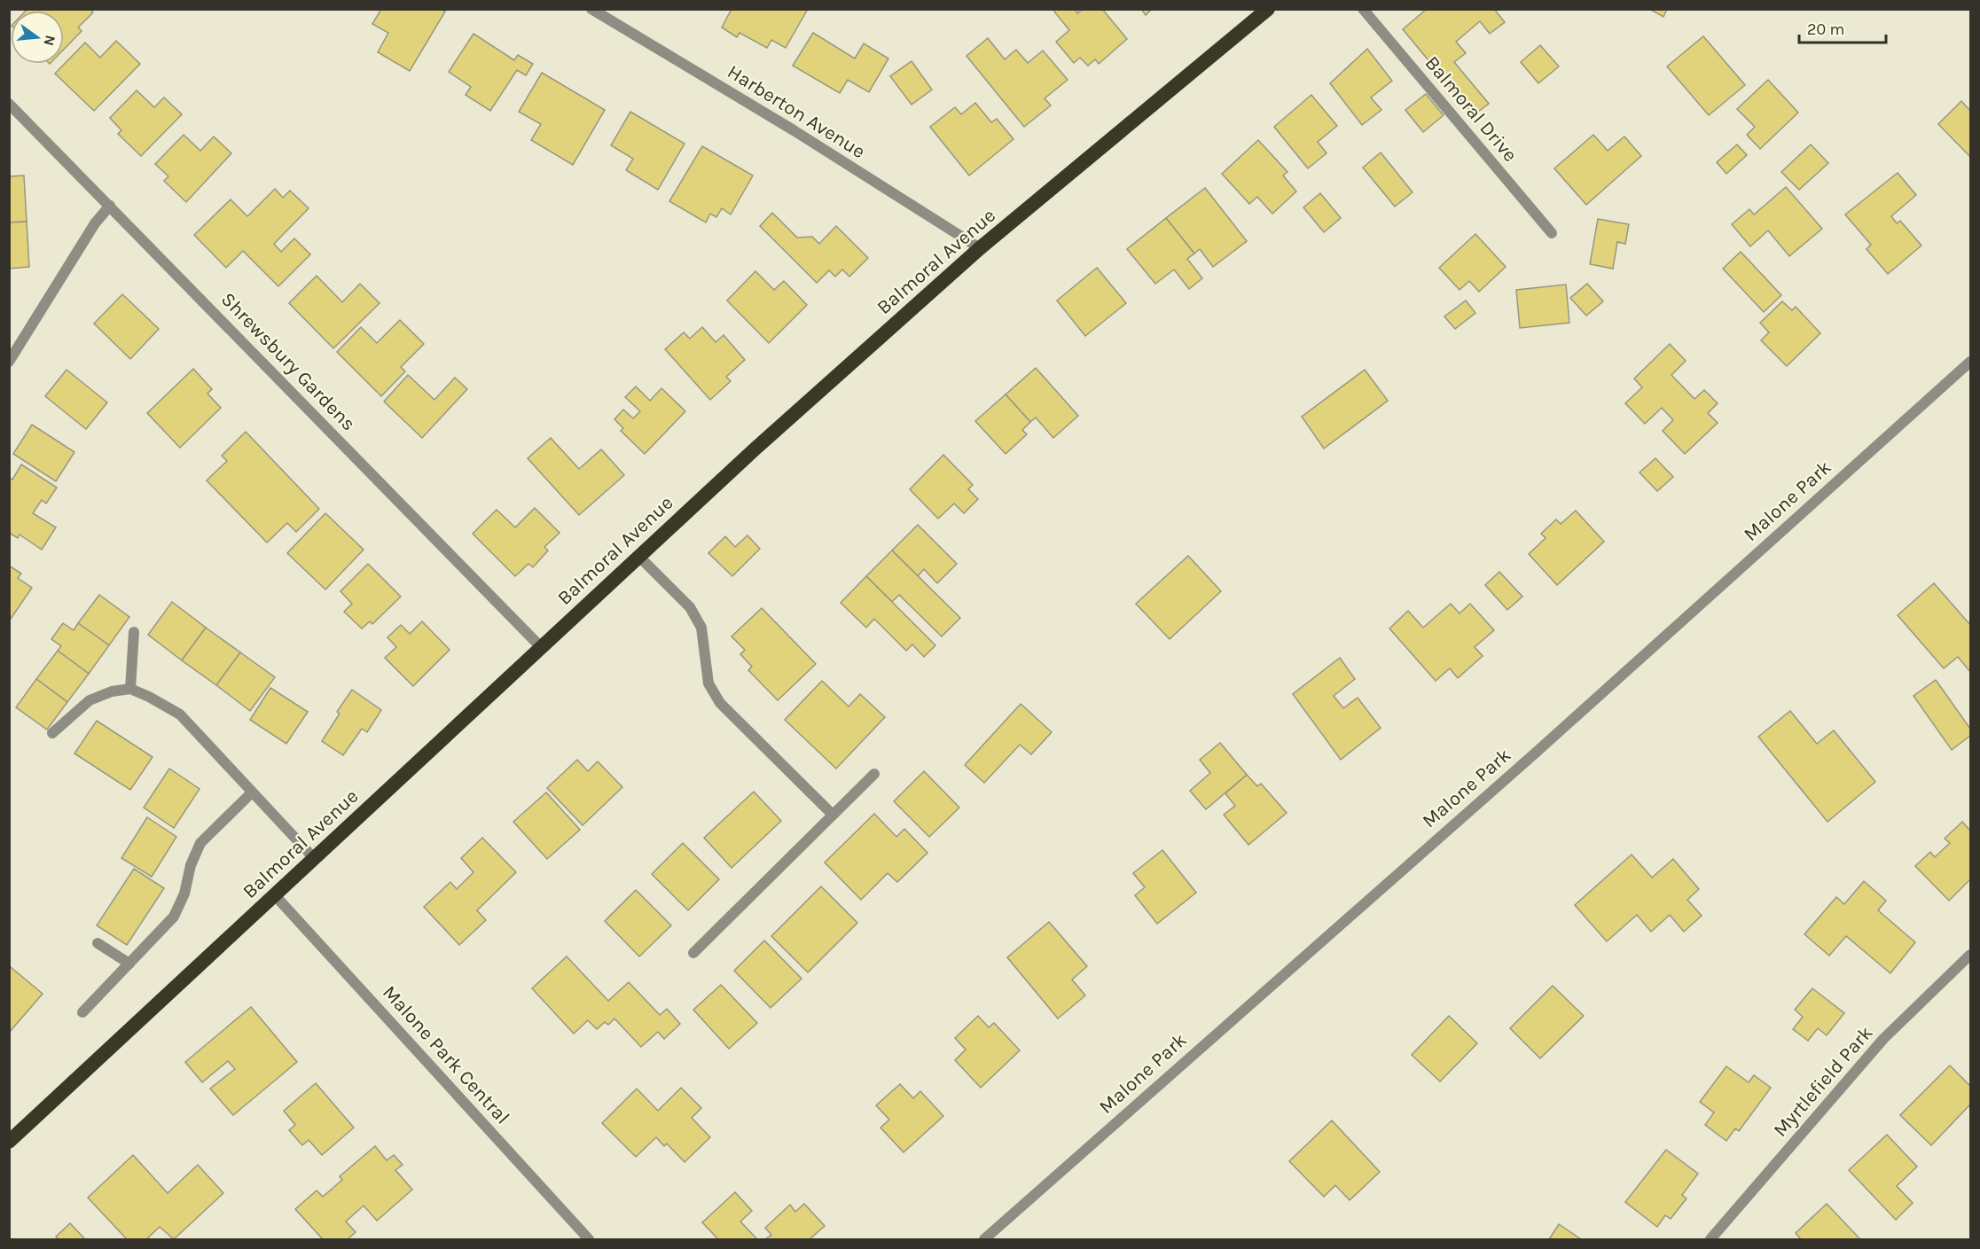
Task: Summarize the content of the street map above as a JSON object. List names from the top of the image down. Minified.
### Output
{"streets":{"highway":["Balmoral Avenue"],"street":["Balmoral Drive","Harberton Avenue","Shrewsbury Gardens","Malone Park","Malone Park Central","Myrtlefield Park"]},"crossings":[["Harberton Avenue","Balmoral Avenue"],["Balmoral Avenue","Shrewsbury Gardens"],["Balmoral Avenue","Malone Park Central"]],"scale_bar":"20 m","north":"right"}
